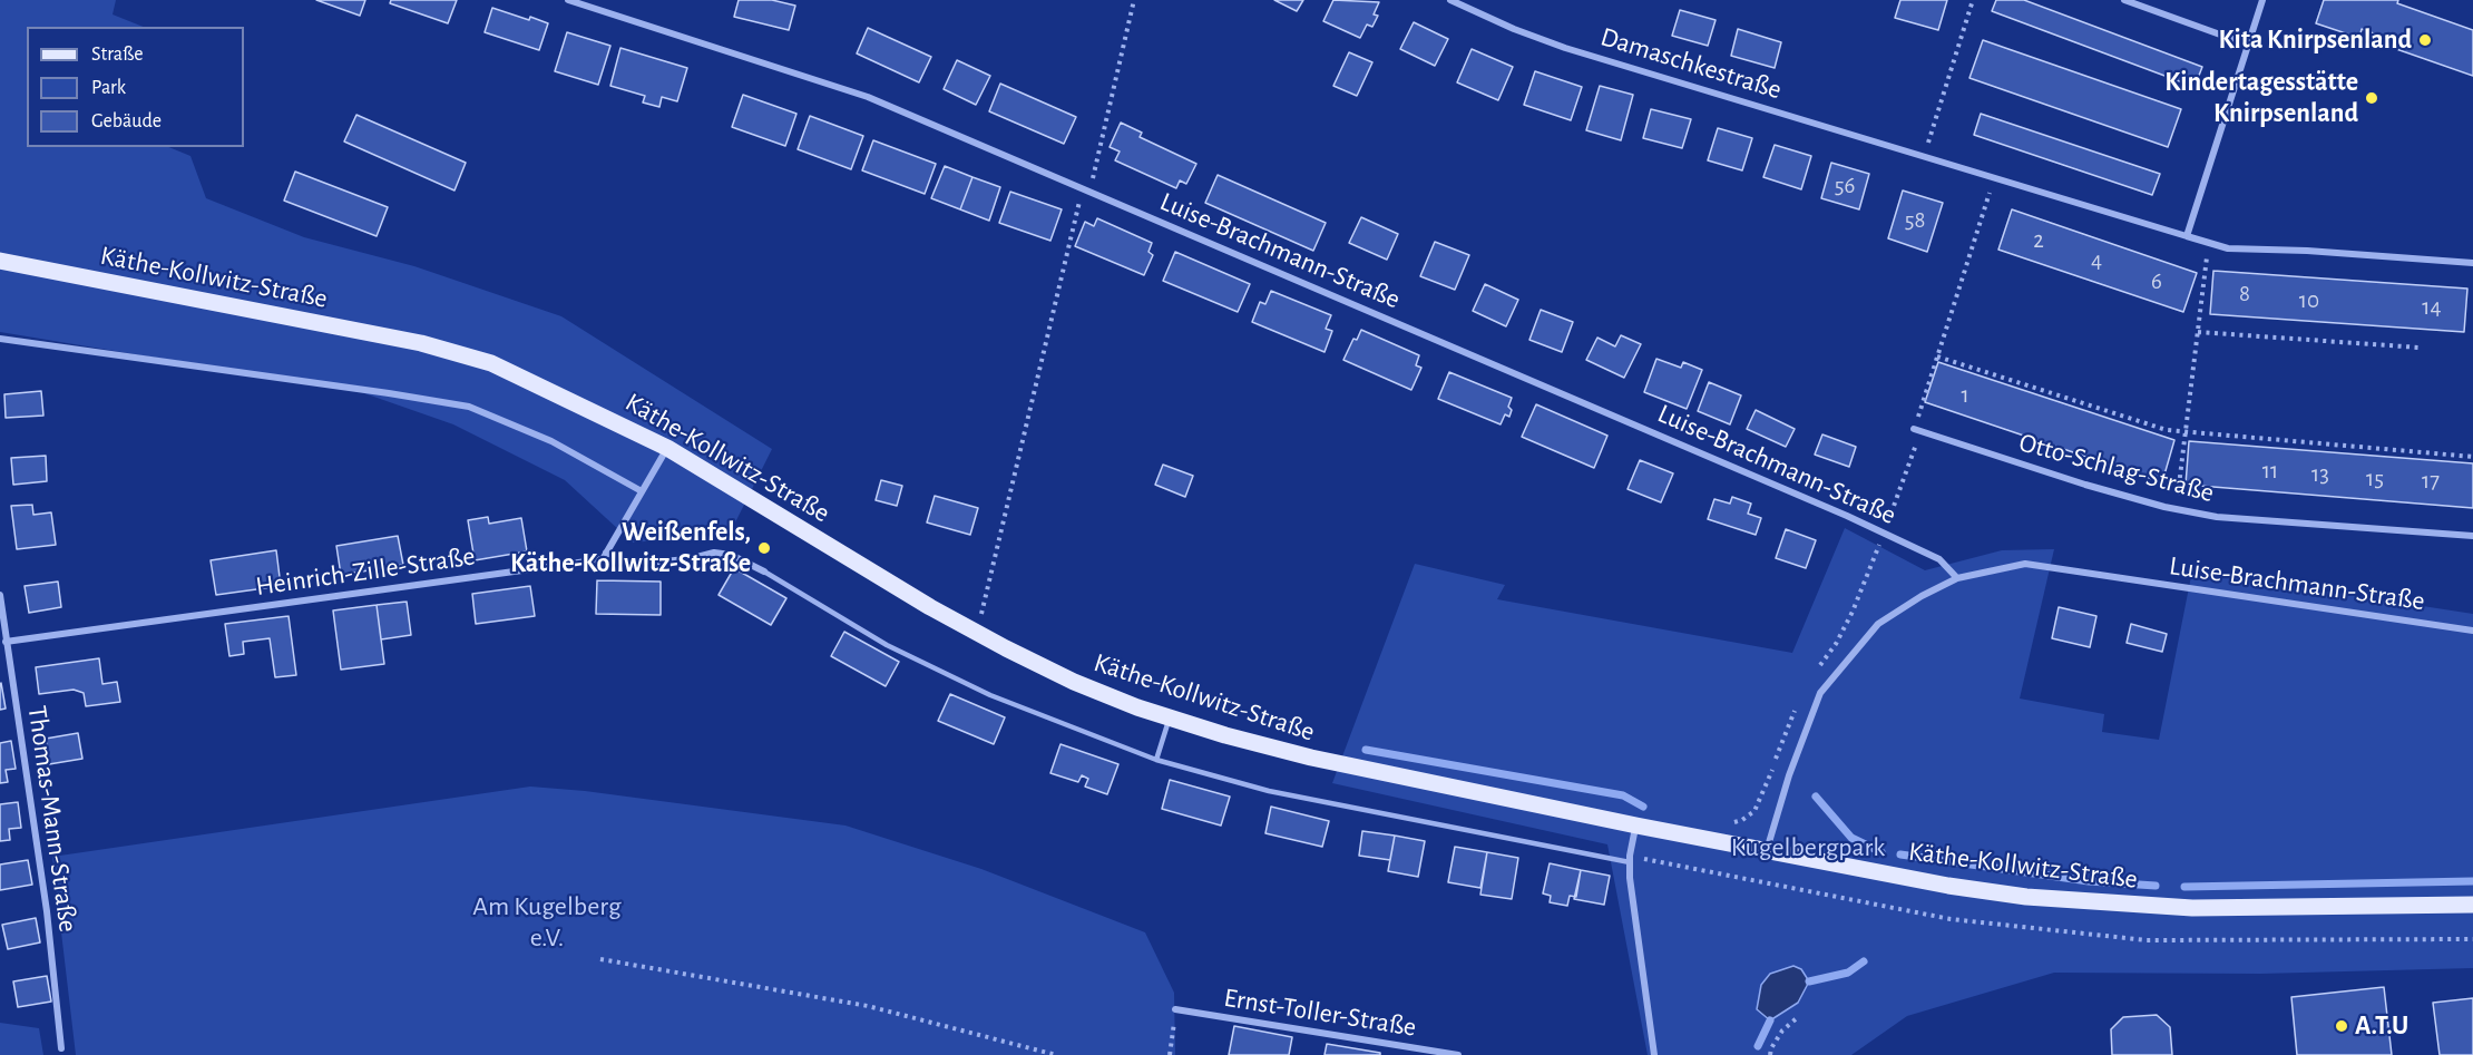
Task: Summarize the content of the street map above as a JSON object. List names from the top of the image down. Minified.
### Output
{"streets":{"main road":["Käthe-Kollwitz-Straße"],"street":["Damaschkestraße","Luise-Brachmann-Straße","Otto-Schlag-Straße","Heinrich-Zille-Straße","Thomas-Mann-Straße","Ernst-Toller-Straße"]},"crossings":[["Luise-Brachmann-Straße","Käthe-Kollwitz-Straße"],["Heinrich-Zille-Straße","Thomas-Mann-Straße"]],"parks":["Kugelbergpark","Am Kugelberg e.V."],"places":["Kita Knirpsenland","Kindertagesstätte Knirpsenland","Weißenfels, Käthe-Kollwitz-Straße","A.T.U"],"house_numbers":["56","58","2","4","6","8","10","14","1","11","13","15","17"],"legend":["Straße","Park","Gebäude"]}
